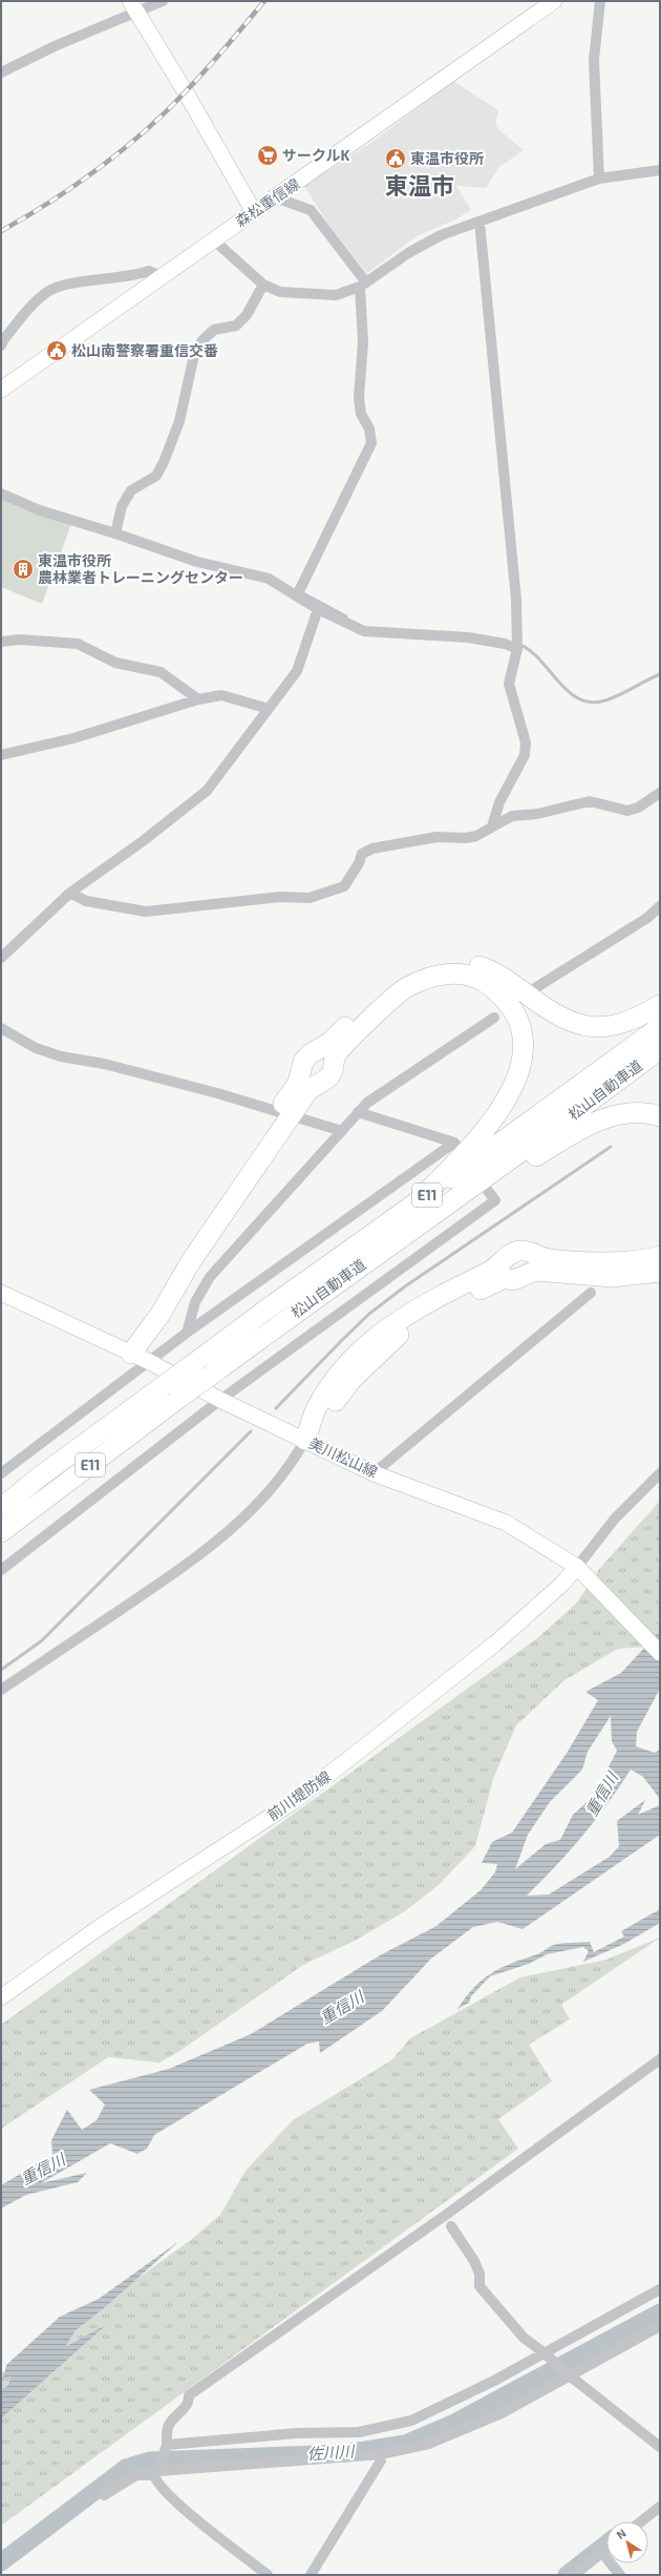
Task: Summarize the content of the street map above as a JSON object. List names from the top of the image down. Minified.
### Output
{"streets":{"highway":["松山自動車道","E11"],"main road":["森松重信線","美川松山線","前川堤防線"]},"crossings":[["美川松山線","前川堤防線"]],"districts":["東温市"],"water":["重信川","佐川川"],"places":{"supermarket":["サークルK"],"public building":["東温市役所","松山南警察署重信交番"],"building":["東温市役所 農林業者トレーニングセンター"]},"north":"top left"}
